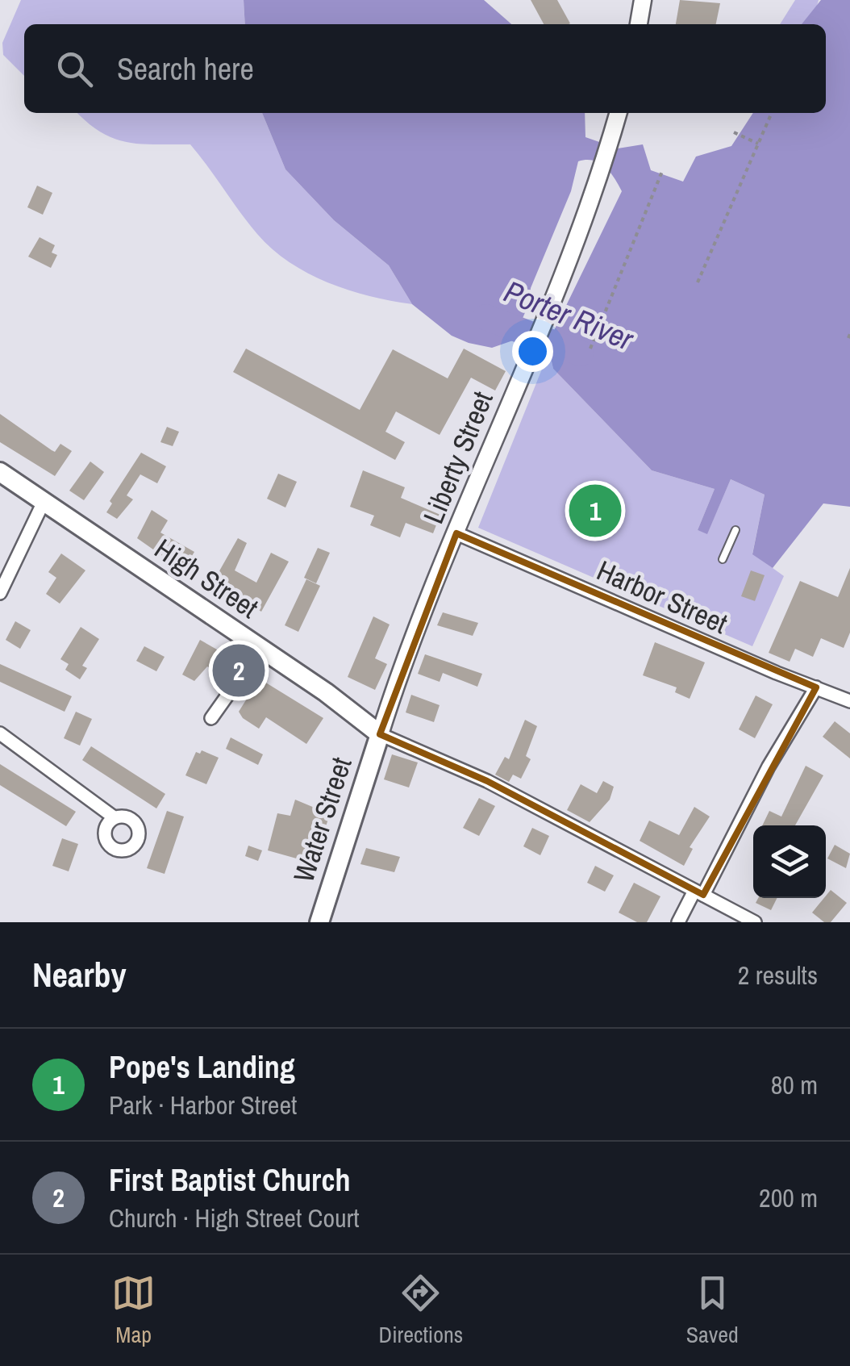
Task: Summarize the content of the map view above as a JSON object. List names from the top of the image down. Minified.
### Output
{"streets":{"main road":["High Street","Water Street"],"street":["Liberty Street","Harbor Street"]},"crossings":[["Liberty Street","High Street"],["Liberty Street","Harbor Street"],["Liberty Street","Water Street"],["High Street","Water Street"]],"water":["Porter River"],"page":{"search":"Search here","pins":["1","2"],"heading":["Nearby","2 results"],"list":[{"mark":"1","name":"Pope's Landing","note":"Park · Harbor Street","value":"80 m"},{"mark":"2","name":"First Baptist Church","note":"Church · High Street Court","value":"200 m"}],"nav":["Map","Directions","Saved"]}}
